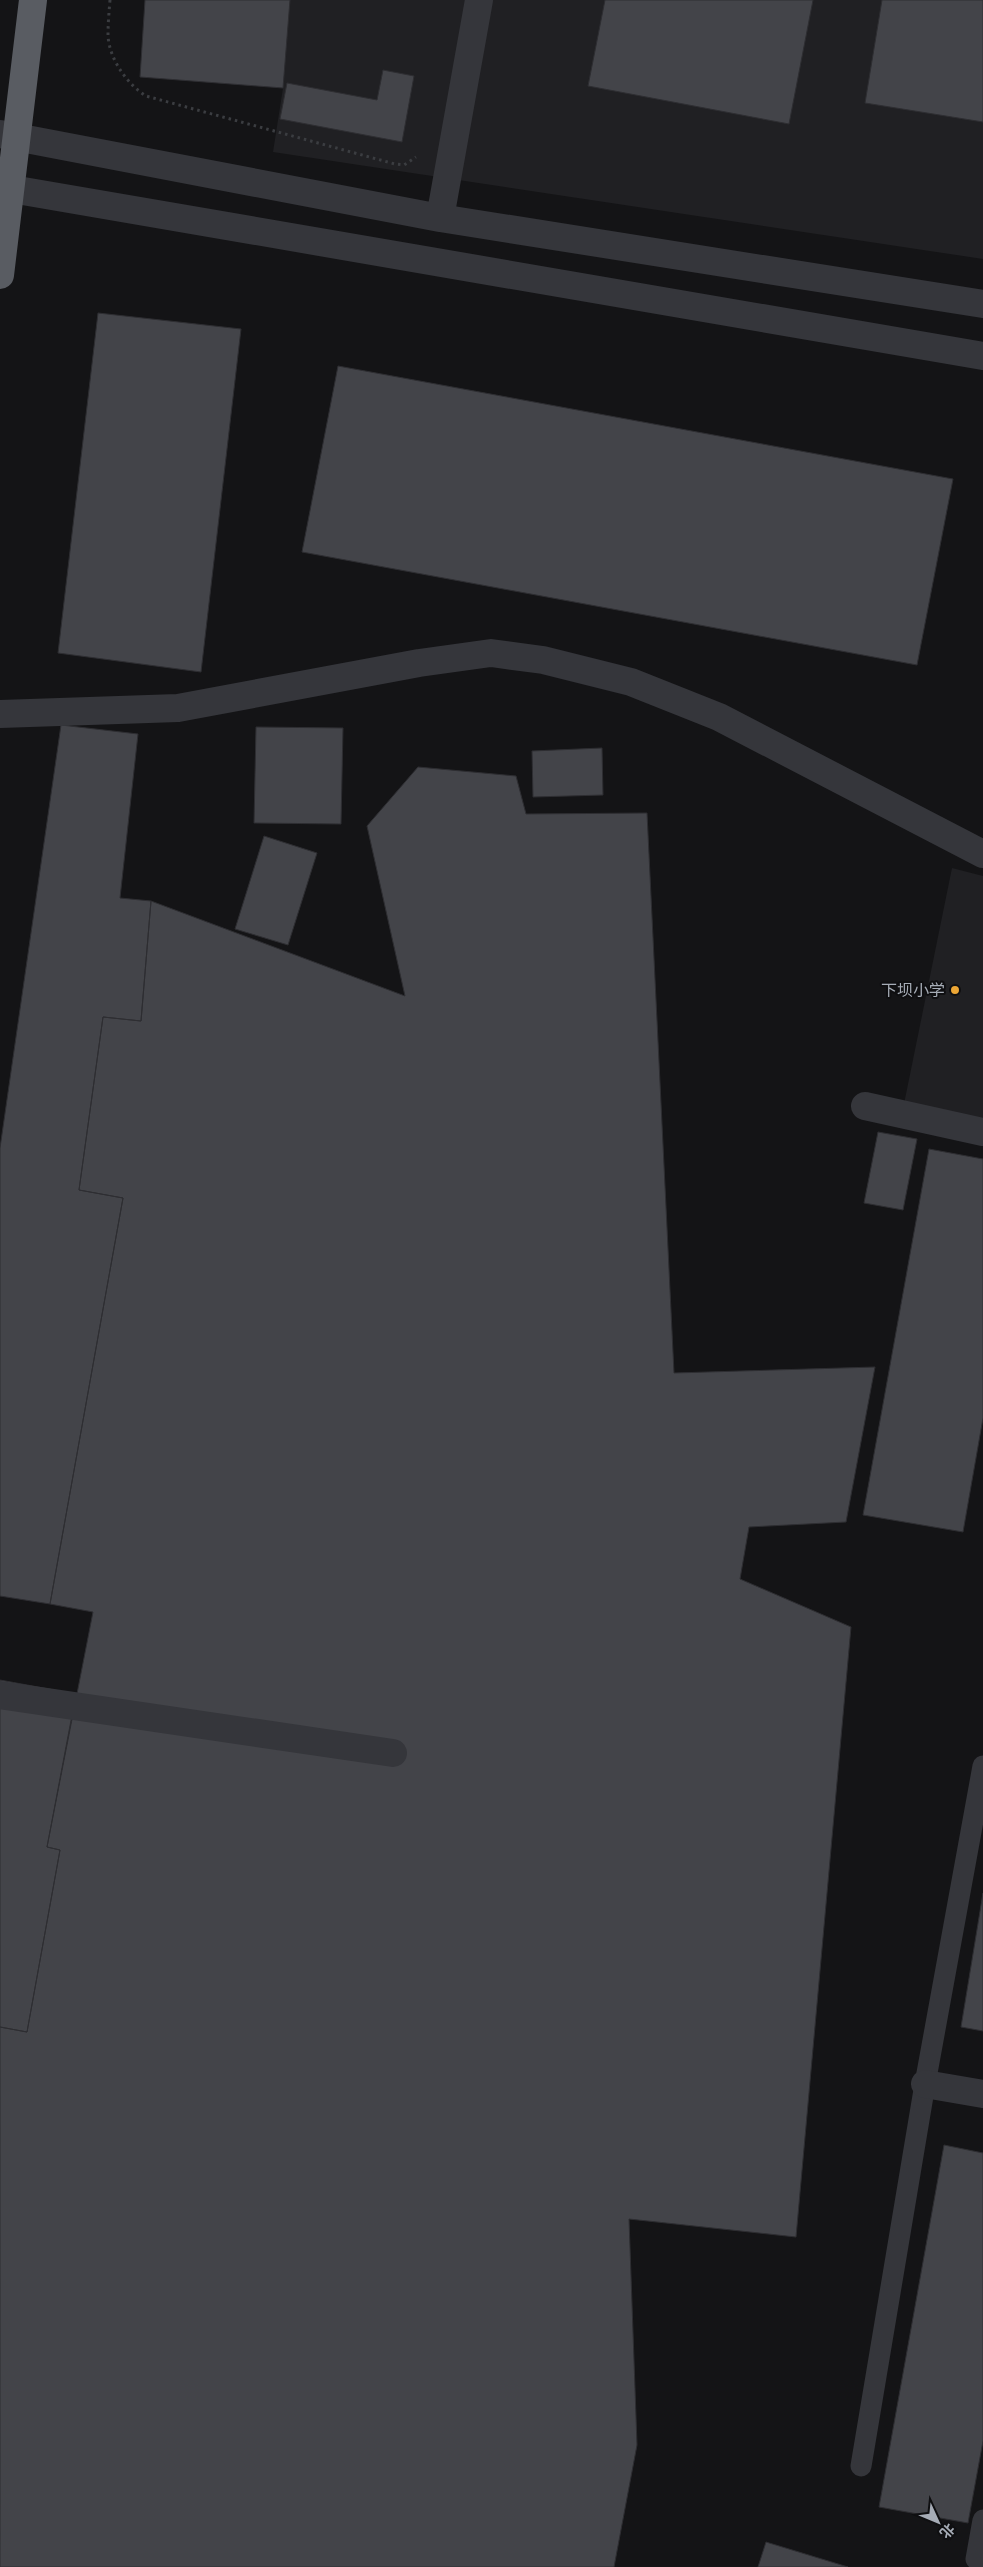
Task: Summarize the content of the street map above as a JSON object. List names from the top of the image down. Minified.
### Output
{"places":["下坝小学"],"north":"bottom right"}
